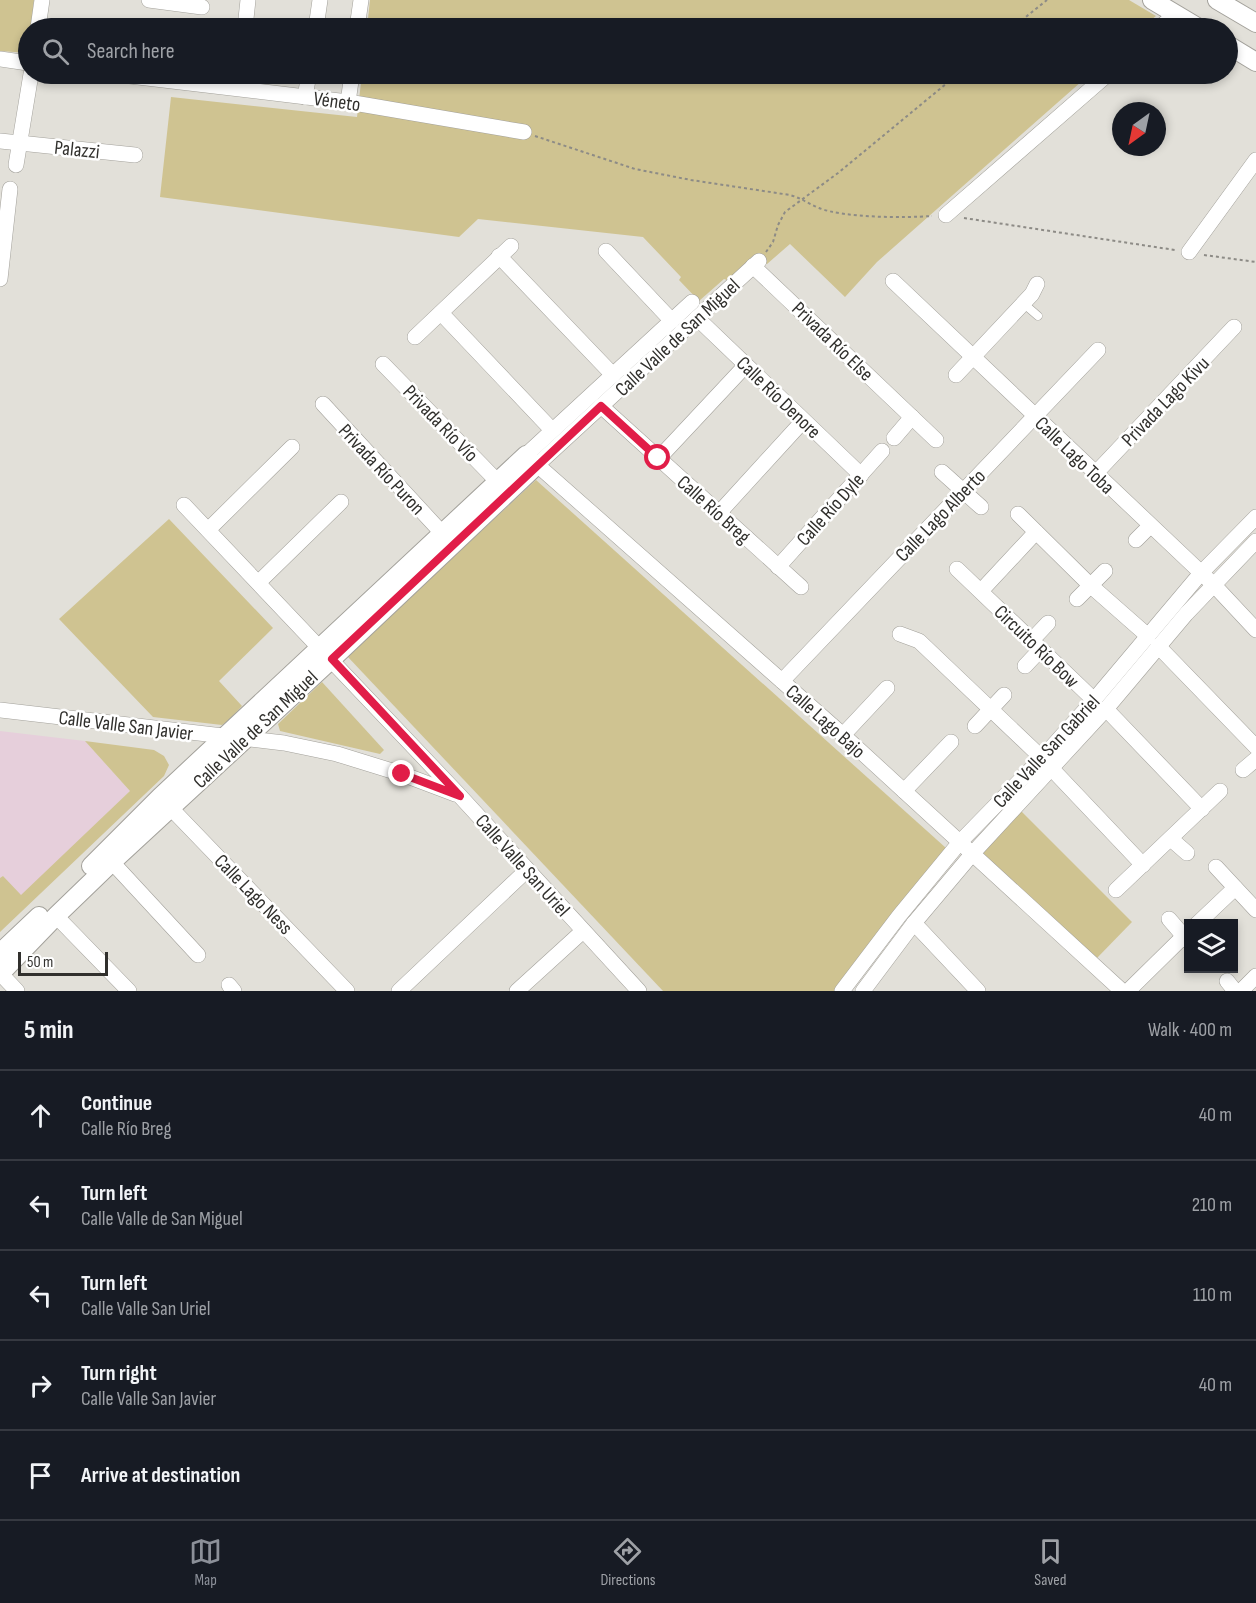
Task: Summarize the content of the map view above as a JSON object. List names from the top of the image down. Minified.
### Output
{"streets":{"street":["Véneto","Palazzi","Calle Valle de San Miguel","Privada Río Else","Calle Río Denore","Privada Lago Kivu","Privada Río Vío","Calle Lago Toba","Privada Río Puron","Calle Río Breg","Calle Río Dyle","Calle Lago Alberto","Circuito Río Bow","Calle Lago Bajo","Calle Valle San Javier","Calle Valle San Gabriel","Calle Valle San Uriel","Calle Lago Ness"]},"crossings":[["Calle Valle de San Miguel","Privada Río Else"],["Calle Valle de San Miguel","Calle Río Denore"],["Calle Valle de San Miguel","Privada Río Vío"],["Calle Valle de San Miguel","Privada Río Puron"],["Calle Valle de San Miguel","Calle Río Breg"],["Calle Valle de San Miguel","Calle Lago Bajo"],["Calle Valle de San Miguel","Calle Valle San Javier"],["Calle Valle de San Miguel","Calle Valle San Uriel"],["Calle Valle de San Miguel","Calle Lago Ness"],["Calle Río Denore","Calle Río Dyle"],["Privada Lago Kivu","Calle Lago Toba"],["Calle Lago Toba","Calle Lago Alberto"],["Calle Lago Toba","Calle Valle San Gabriel"],["Calle Río Breg","Calle Río Dyle"],["Calle Lago Alberto","Calle Lago Bajo"],["Circuito Río Bow","Calle Valle San Gabriel"],["Calle Lago Bajo","Calle Valle San Gabriel"],["Calle Valle San Javier","Calle Valle San Uriel"]],"scale_bar":"50 m","north":"bottom left","page":{"search":"Search here","scale":"50 m","heading":["5 min","Walk · 400 m"],"list":[["Continue","Calle Río Breg","40 m"],["Turn left","Calle Valle de San Miguel","210 m"],["Turn left","Calle Valle San Uriel","110 m"],["Turn right","Calle Valle San Javier","40 m"],"Arrive at destination"],"nav":["Map","Directions","Saved"]}}
